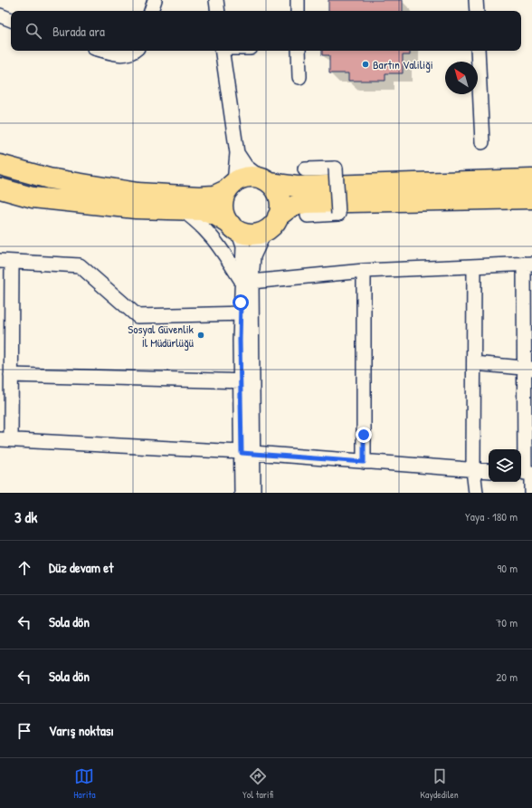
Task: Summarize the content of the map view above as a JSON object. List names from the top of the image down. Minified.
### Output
{"places":["Bartın Valiliği","Sosyal Güvenlik İl Müdürlüğü"],"north":"top left","page":{"search":"Burada ara","heading":["3 dk","Yaya · 180 m"],"list":[["Düz devam et","90 m"],["Sola dön","70 m"],["Sola dön","20 m"],"Varış noktası"],"nav":["Harita","Yol tarifi","Kaydedilen"]}}
